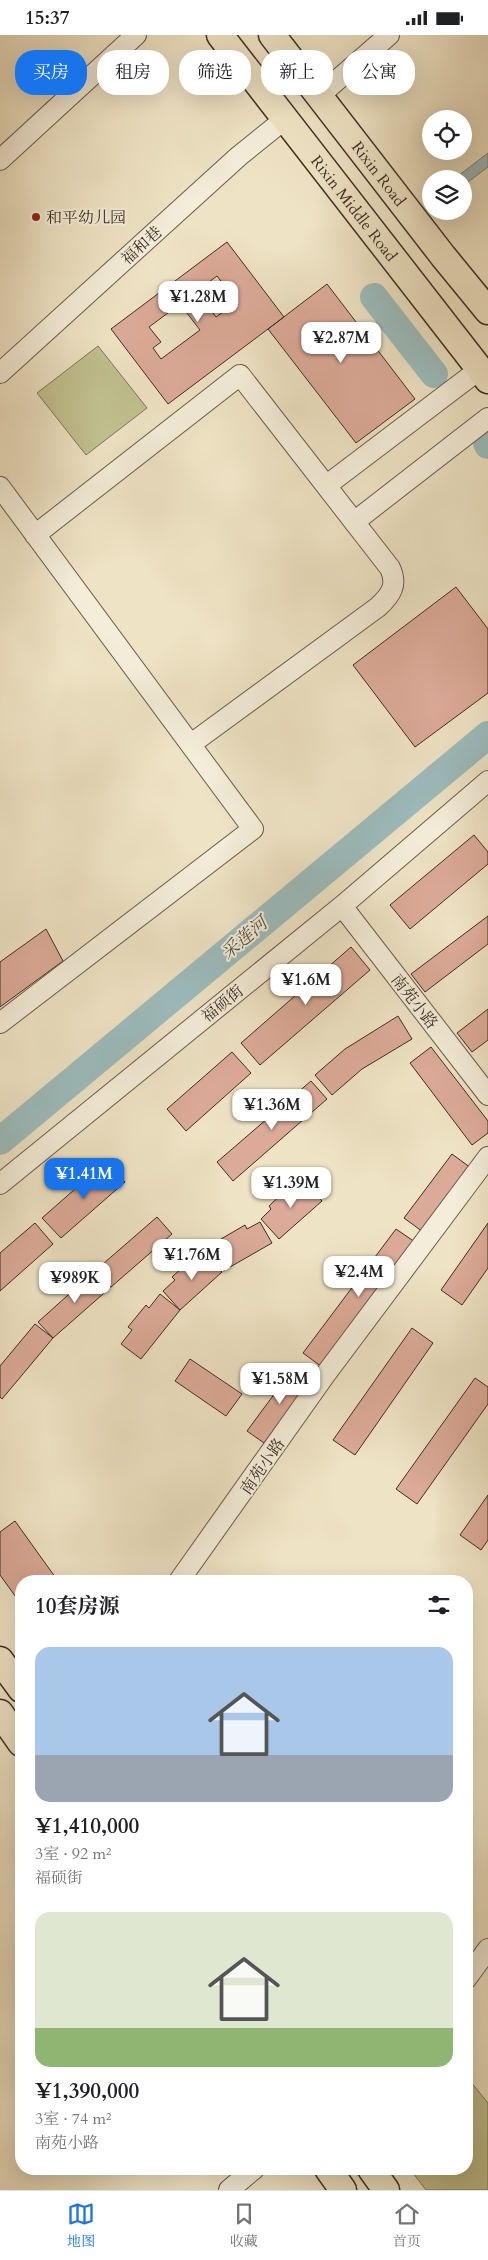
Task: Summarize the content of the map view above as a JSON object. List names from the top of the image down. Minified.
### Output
{"streets":{"main road":["Rixin Road","Rixin Middle Road"],"street":["福和巷","南苑小路","福硕街"]},"crossings":[["Rixin Middle Road","福和巷"],["南苑小路","福硕街"]],"water":["采莲河"],"places":["和平幼儿园"],"page":{"status":"15:37","chip":["买房","租房","筛选","新上","公寓"],"price":["¥1.28M","¥2.87M","¥1.6M","¥1.36M","¥1.41M","¥1.39M","¥1.76M","¥2.4M","¥989K","¥1.58M"],"heading":"10套房源","list":[{"name":"¥1,410,000","note":"3室 · 92 m² · 福硕街"},{"name":"¥1,390,000","note":"3室 · 74 m² · 南苑小路"}],"tabs":["地图","收藏","首页"]}}
